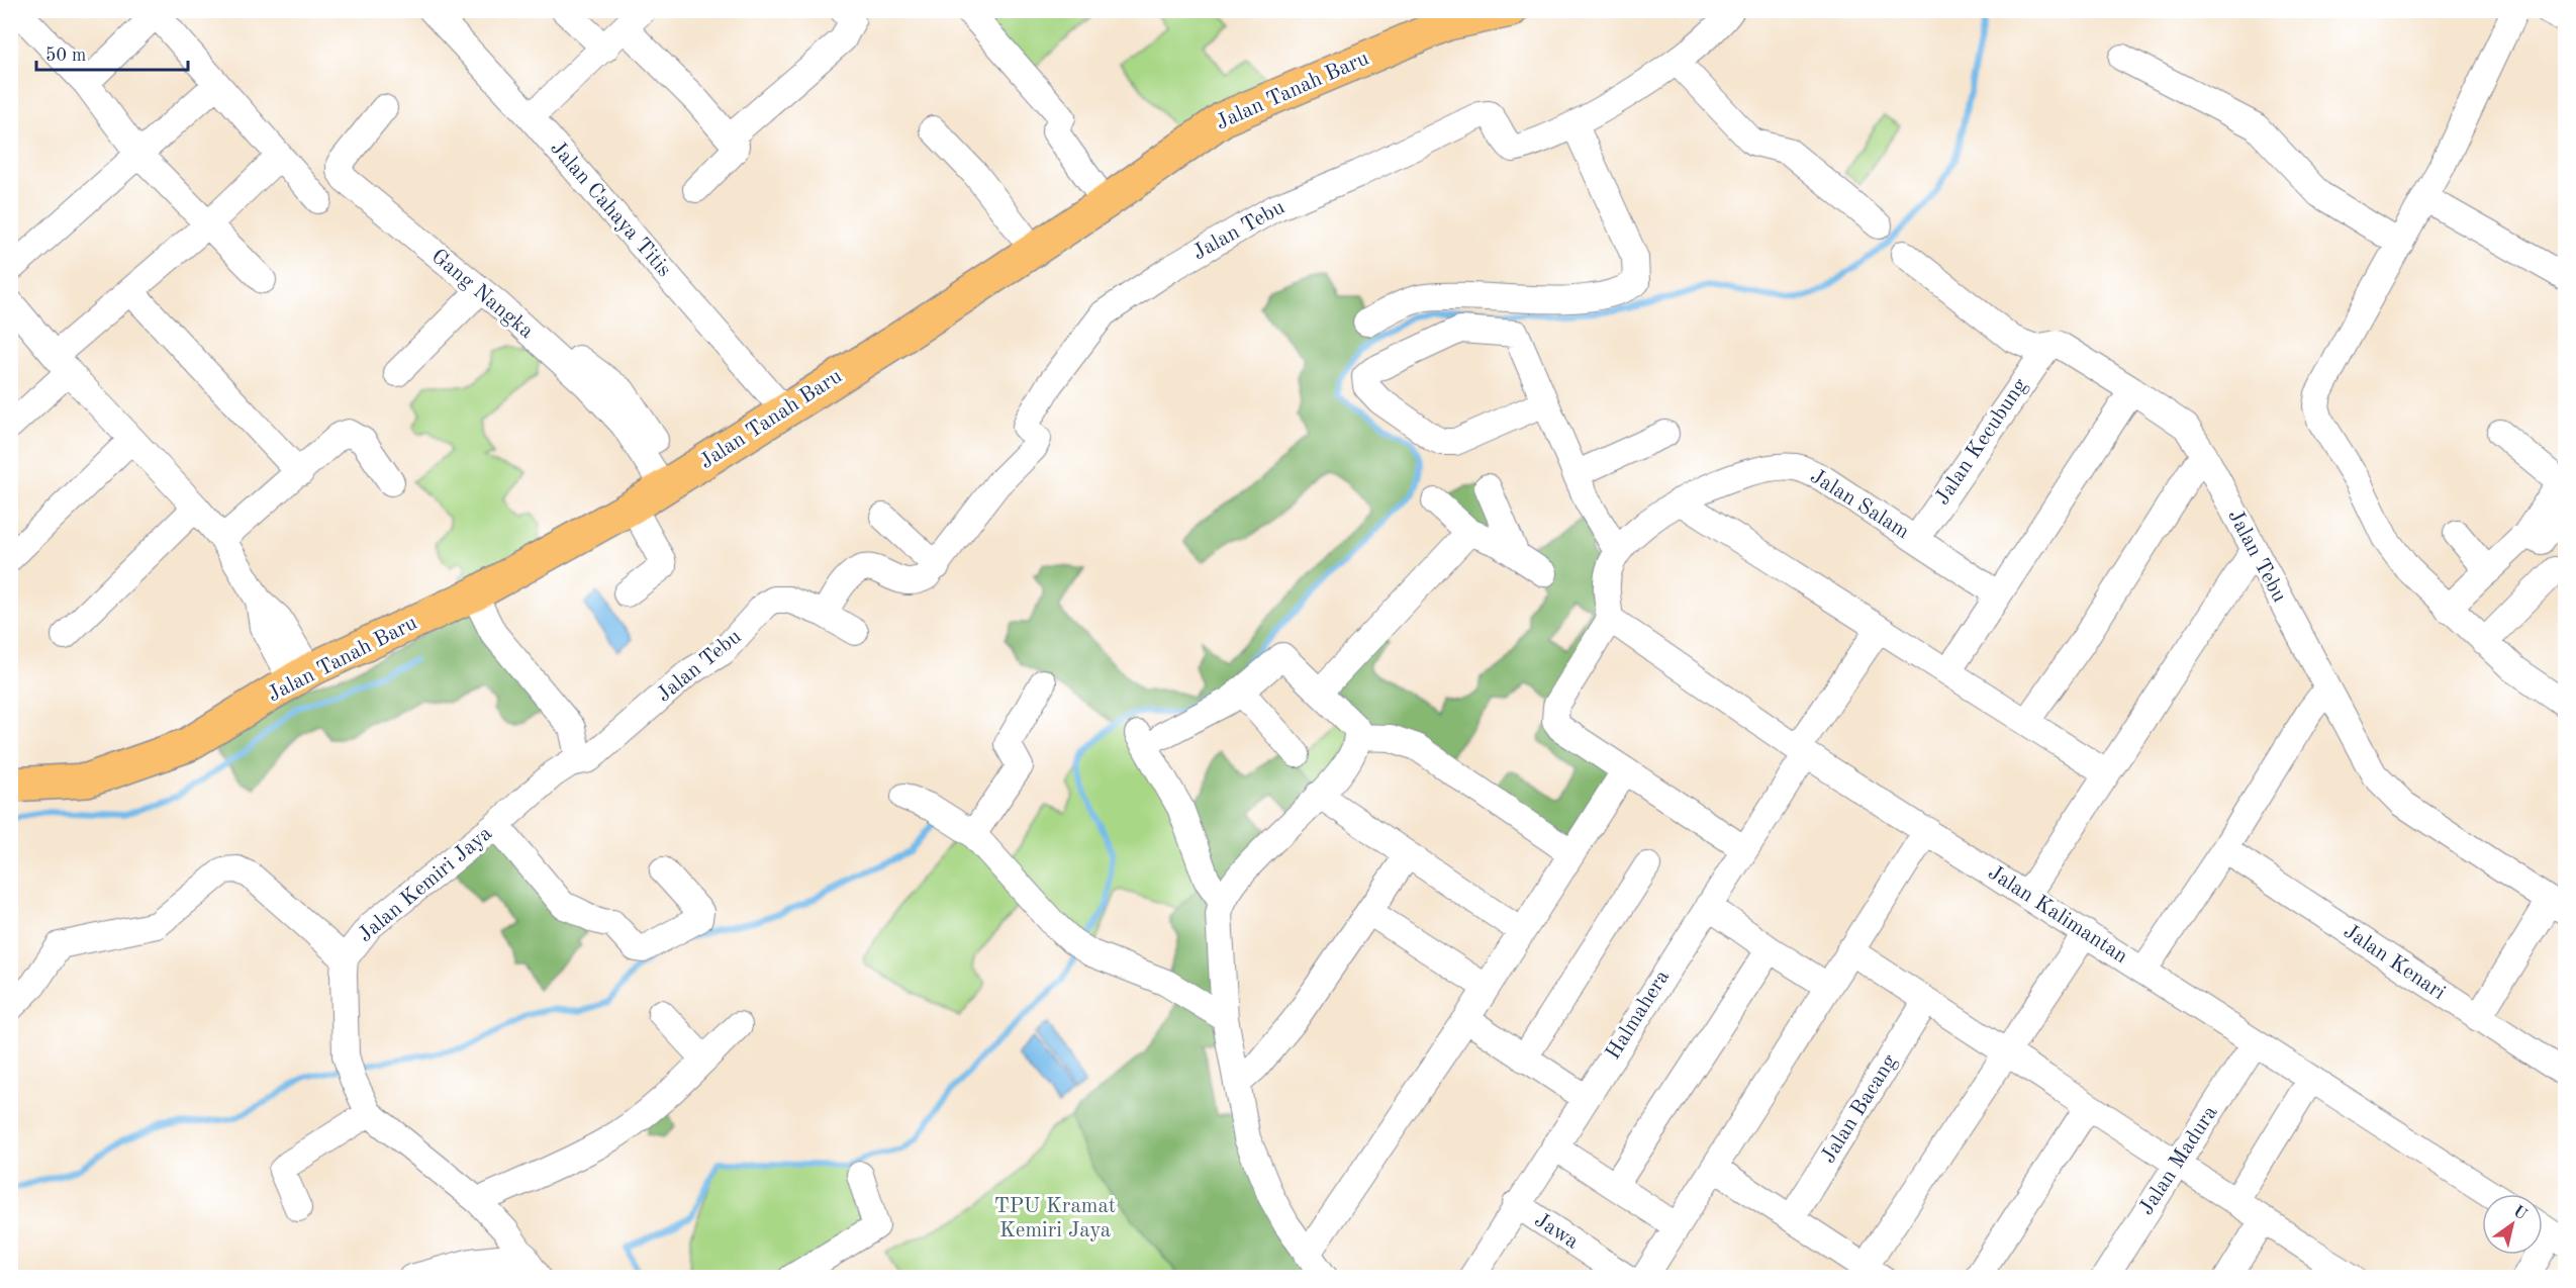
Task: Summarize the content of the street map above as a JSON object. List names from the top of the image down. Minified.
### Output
{"streets":{"main road":["Jalan Tanah Baru"],"street":["Jalan Cahaya Titis","Jalan Tebu","Gang Nangka","Jalan Kecubung","Jalan Salam","Jalan Kemiri Jaya","Jalan Kalimantan","Jalan Kenari","Halmahera","Jalan Bacang","Jalan Madura","Jawa"]},"crossings":[["Jalan Tanah Baru","Jalan Cahaya Titis"],["Jalan Tebu","Jalan Kecubung"],["Jalan Tebu","Jalan Kemiri Jaya"],["Jalan Kecubung","Jalan Salam"],["Jalan Salam","Jalan Kalimantan"],["Jalan Kalimantan","Halmahera"],["Jalan Kalimantan","Jalan Madura"],["Halmahera","Jawa"]],"parks":["TPU Kramat Kemiri Jaya"],"scale_bar":"50 m","north":"top right"}
